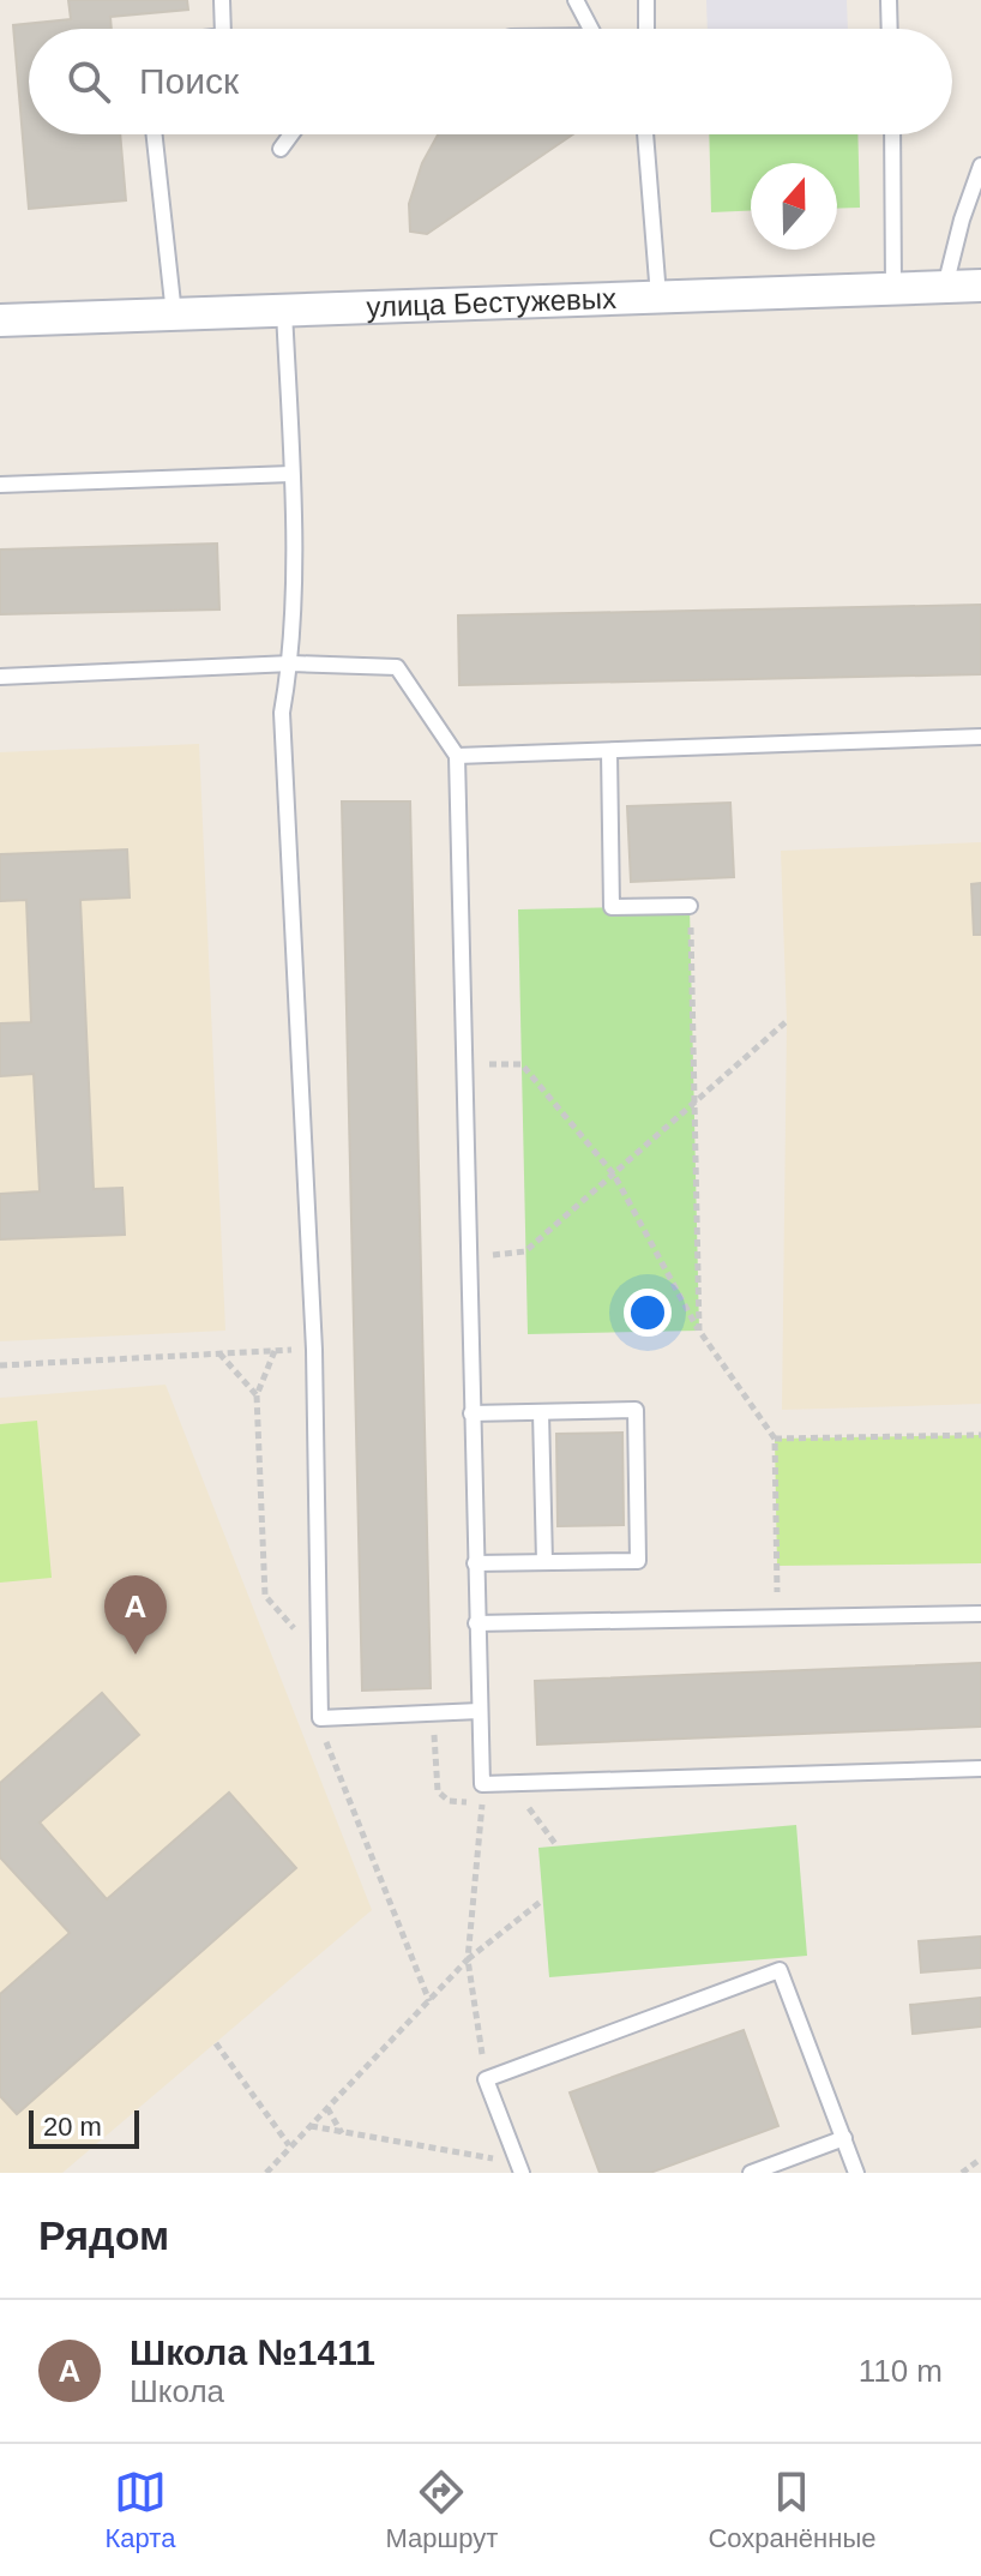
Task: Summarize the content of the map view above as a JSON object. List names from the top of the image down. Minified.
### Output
{"streets":{"street":["улица Бестужевых"]},"scale_bar":"20 m","north":"top","page":{"search":"Поиск","pins":"A","scale":"20 m","heading":"Рядом","list":[{"mark":"A","name":"Школа №1411","note":"Школа","value":"110 m"}],"nav":["Карта","Маршрут","Сохранённые"]}}
